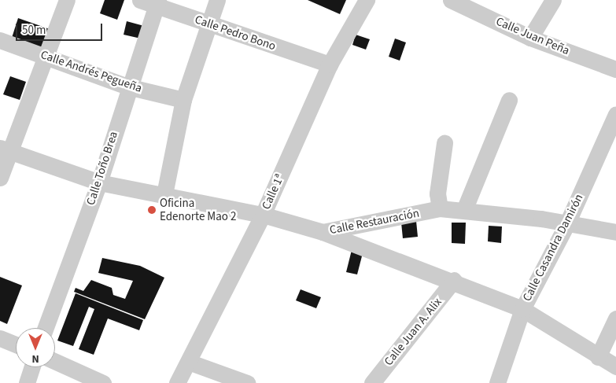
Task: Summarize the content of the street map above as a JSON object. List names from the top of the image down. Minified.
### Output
{"streets":{"street":["Calle Pedro Bono","Calle Juan Peña","Calle Andrés Pegueña","Calle Toño Brea","Calle 1ª","Calle Restauración","Calle Casandra Damirón","Calle Juan A. Alix"]},"crossings":[["Calle Pedro Bono","Calle Toño Brea"],["Calle Pedro Bono","Calle 1ª"],["Calle Andrés Pegueña","Calle Toño Brea"],["Calle Toño Brea","Calle Restauración"],["Calle 1ª","Calle Restauración"],["Calle Restauración","Calle Casandra Damirón"]],"places":["Oficina Edenorte Mao 2"],"scale_bar":"50 m","north":"bottom"}
